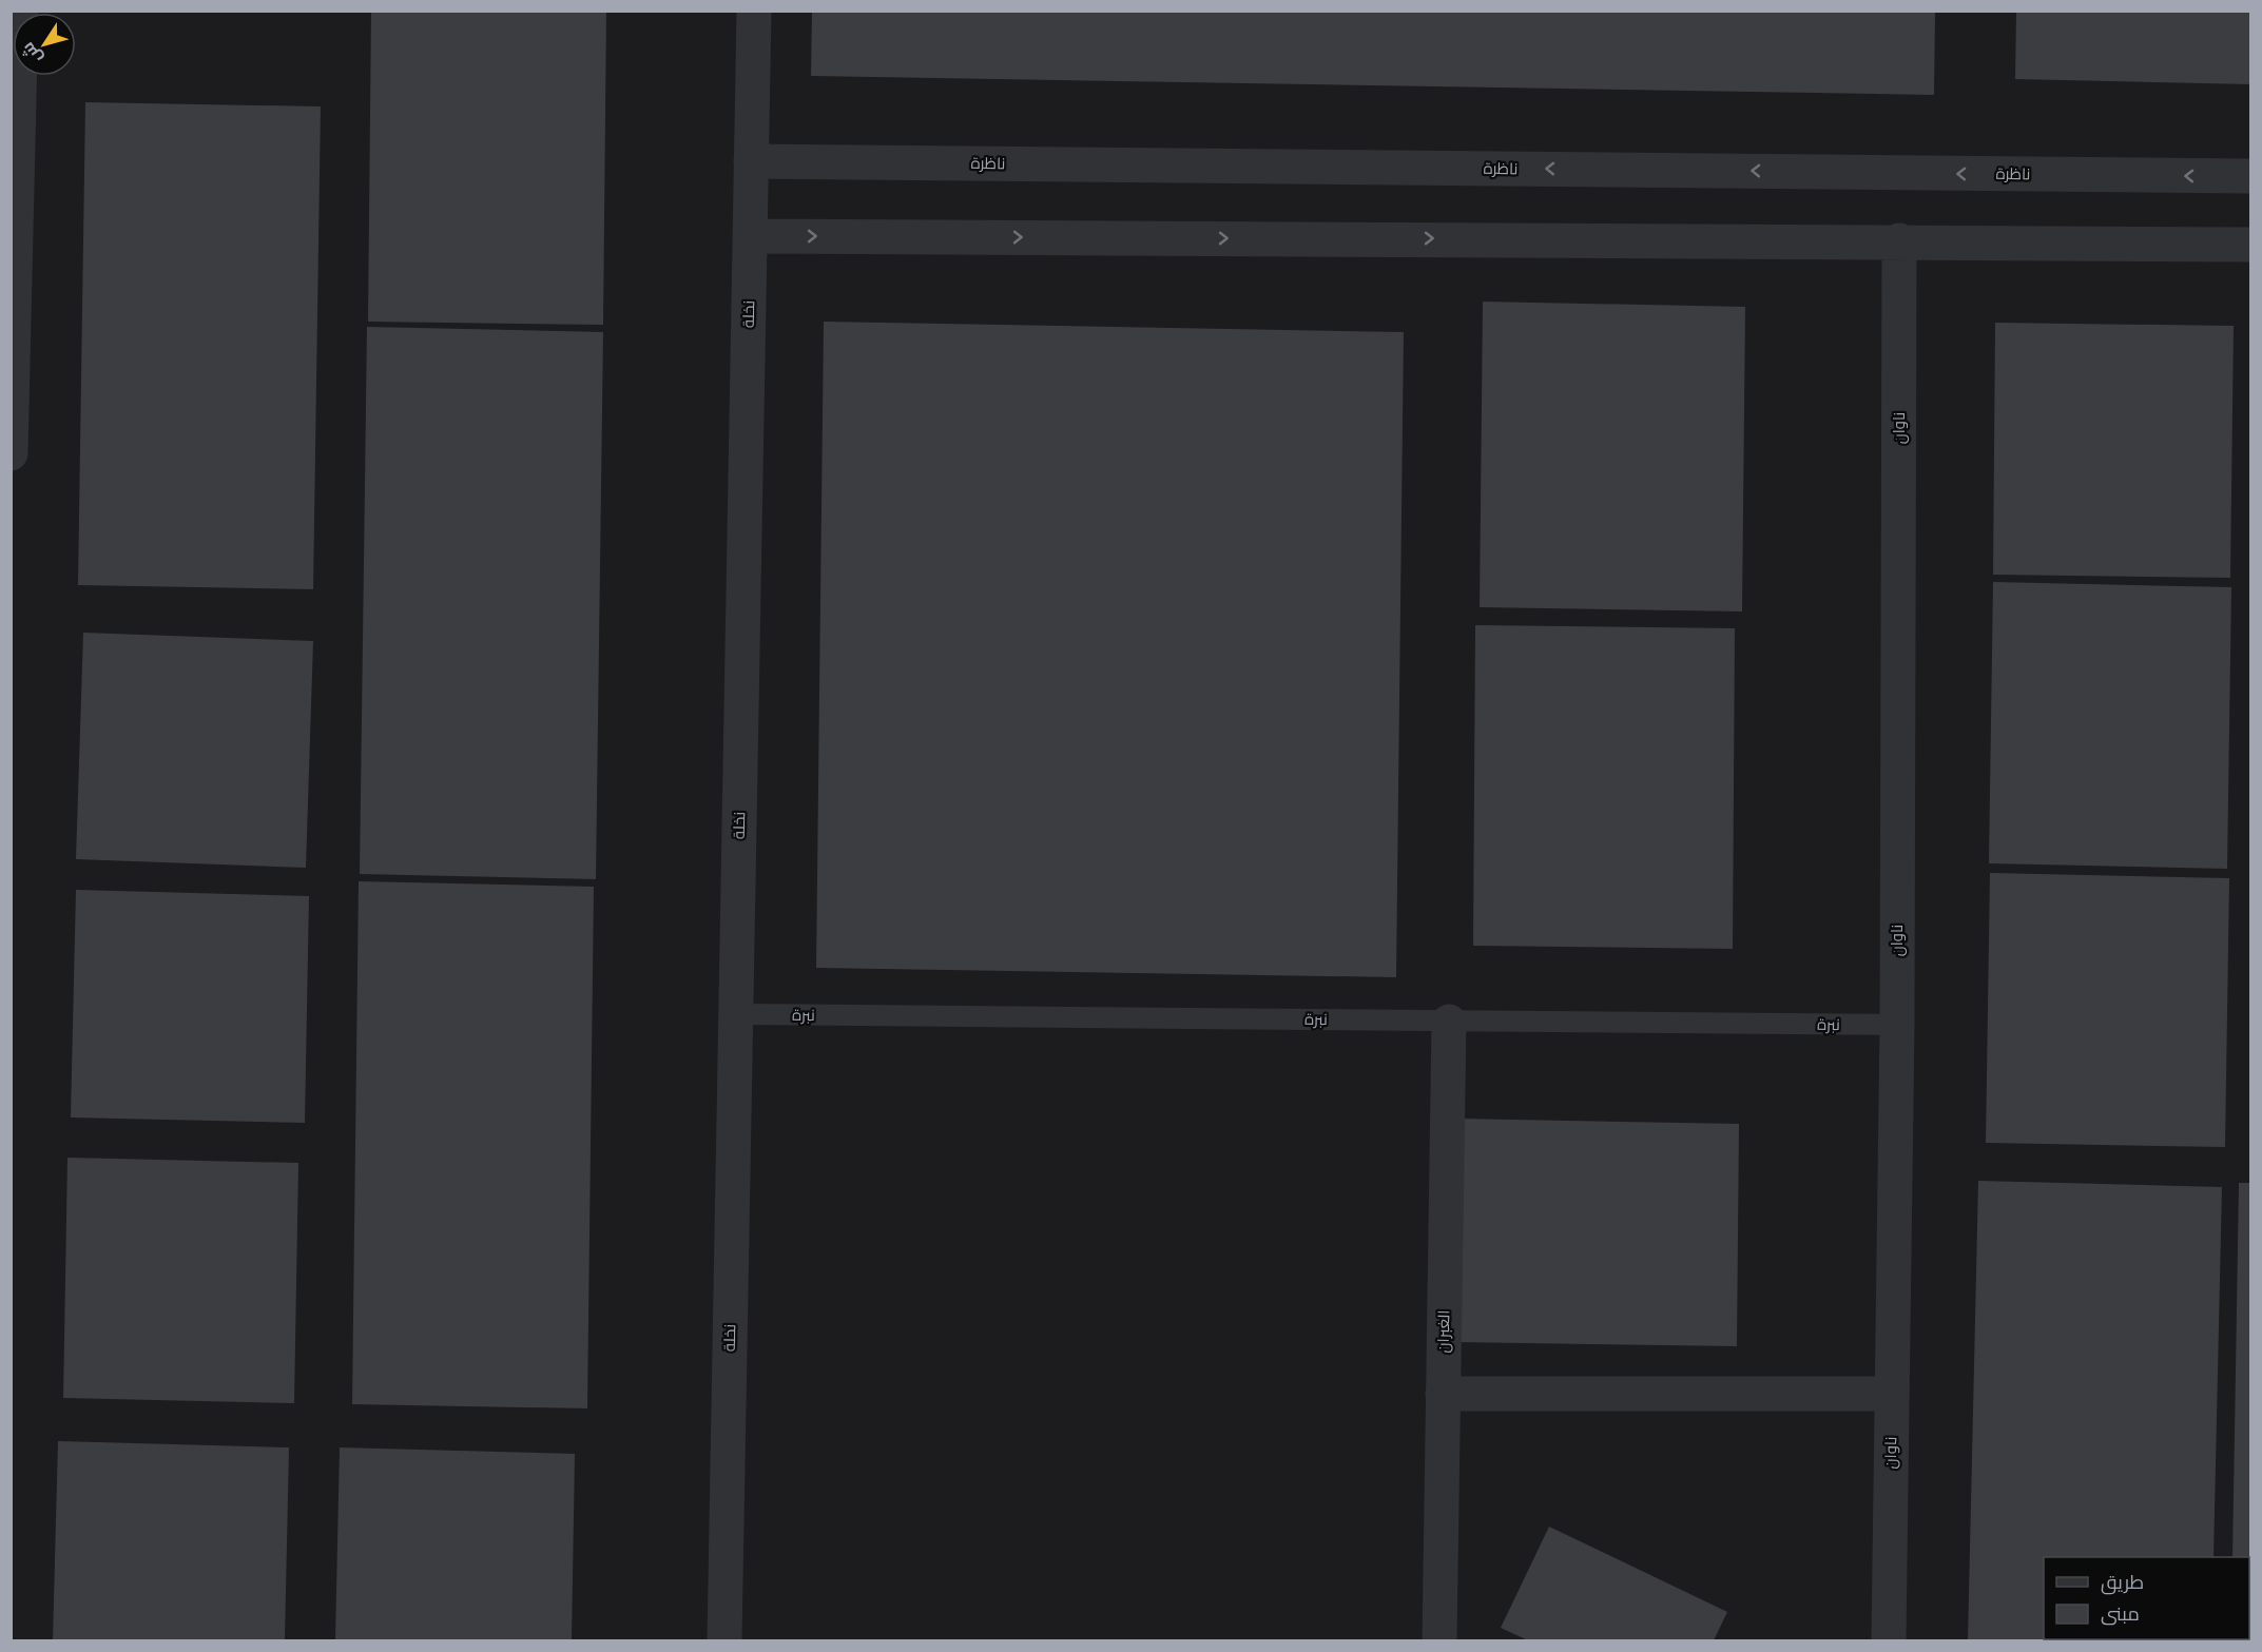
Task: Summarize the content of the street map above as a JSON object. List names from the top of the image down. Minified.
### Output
{"streets":{"street":["ناظرة","نخلة","ناوان","الغبران"],"lane":["نبرة"]},"crossings":[["ناظرة","نخلة"],["نخلة","نبرة"],["ناوان","نبرة"],["نبرة","الغبران"]],"legend":["طريق","مبنى"],"north":"bottom left"}
